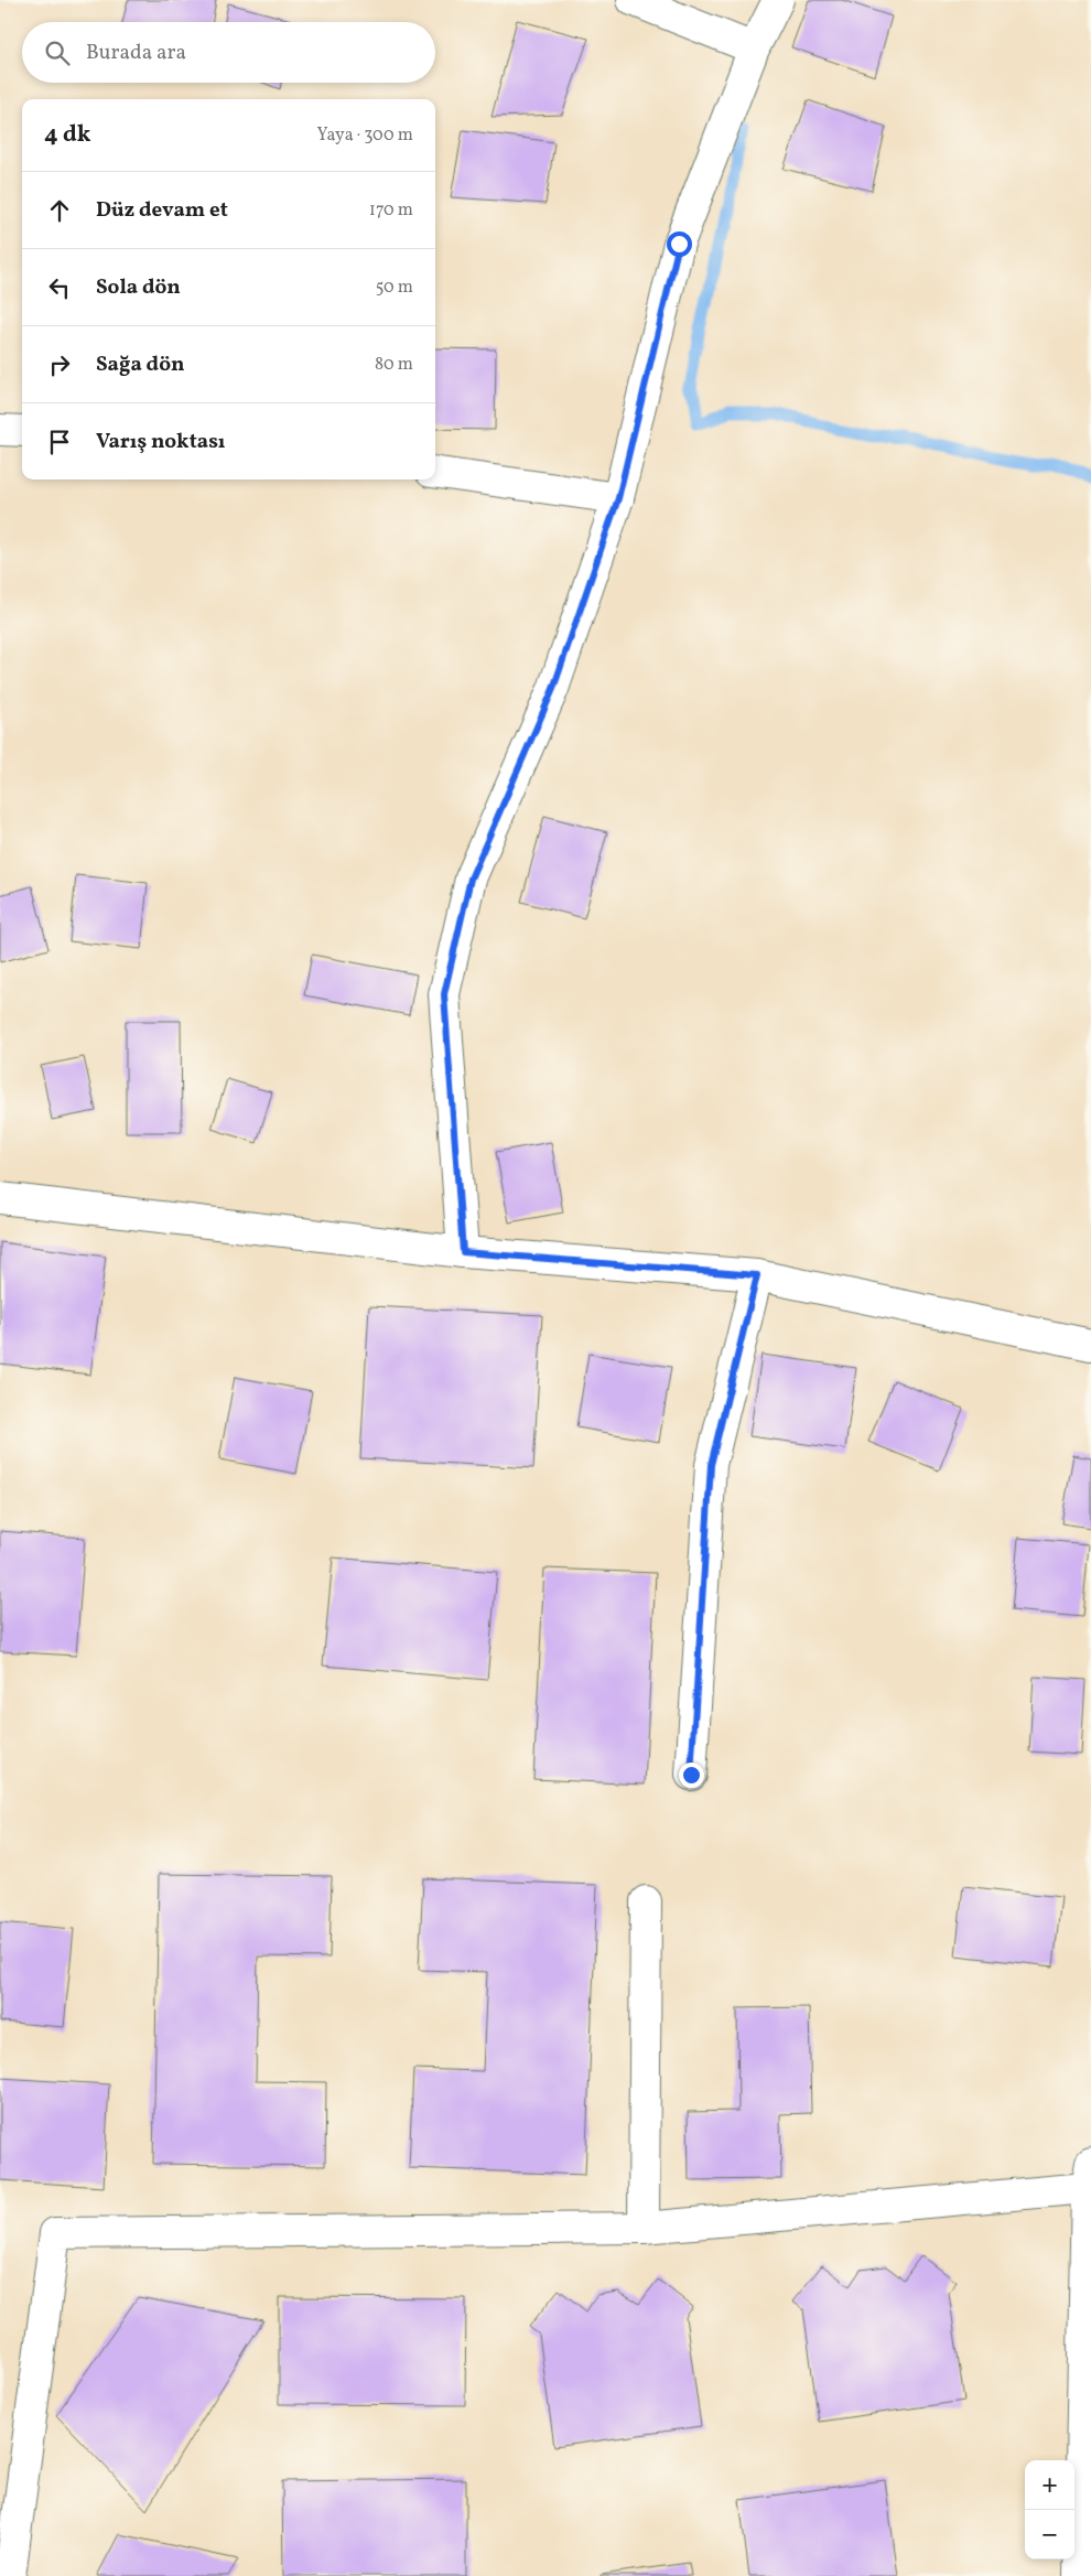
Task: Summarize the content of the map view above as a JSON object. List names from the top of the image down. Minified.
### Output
{"page":{"search":"Burada ara","heading":["4 dk","Yaya · 300 m"],"list":[["Düz devam et","170 m"],["Sola dön","50 m"],["Sağa dön","80 m"],"Varış noktası"],"map_buttons":["+","−"]}}
